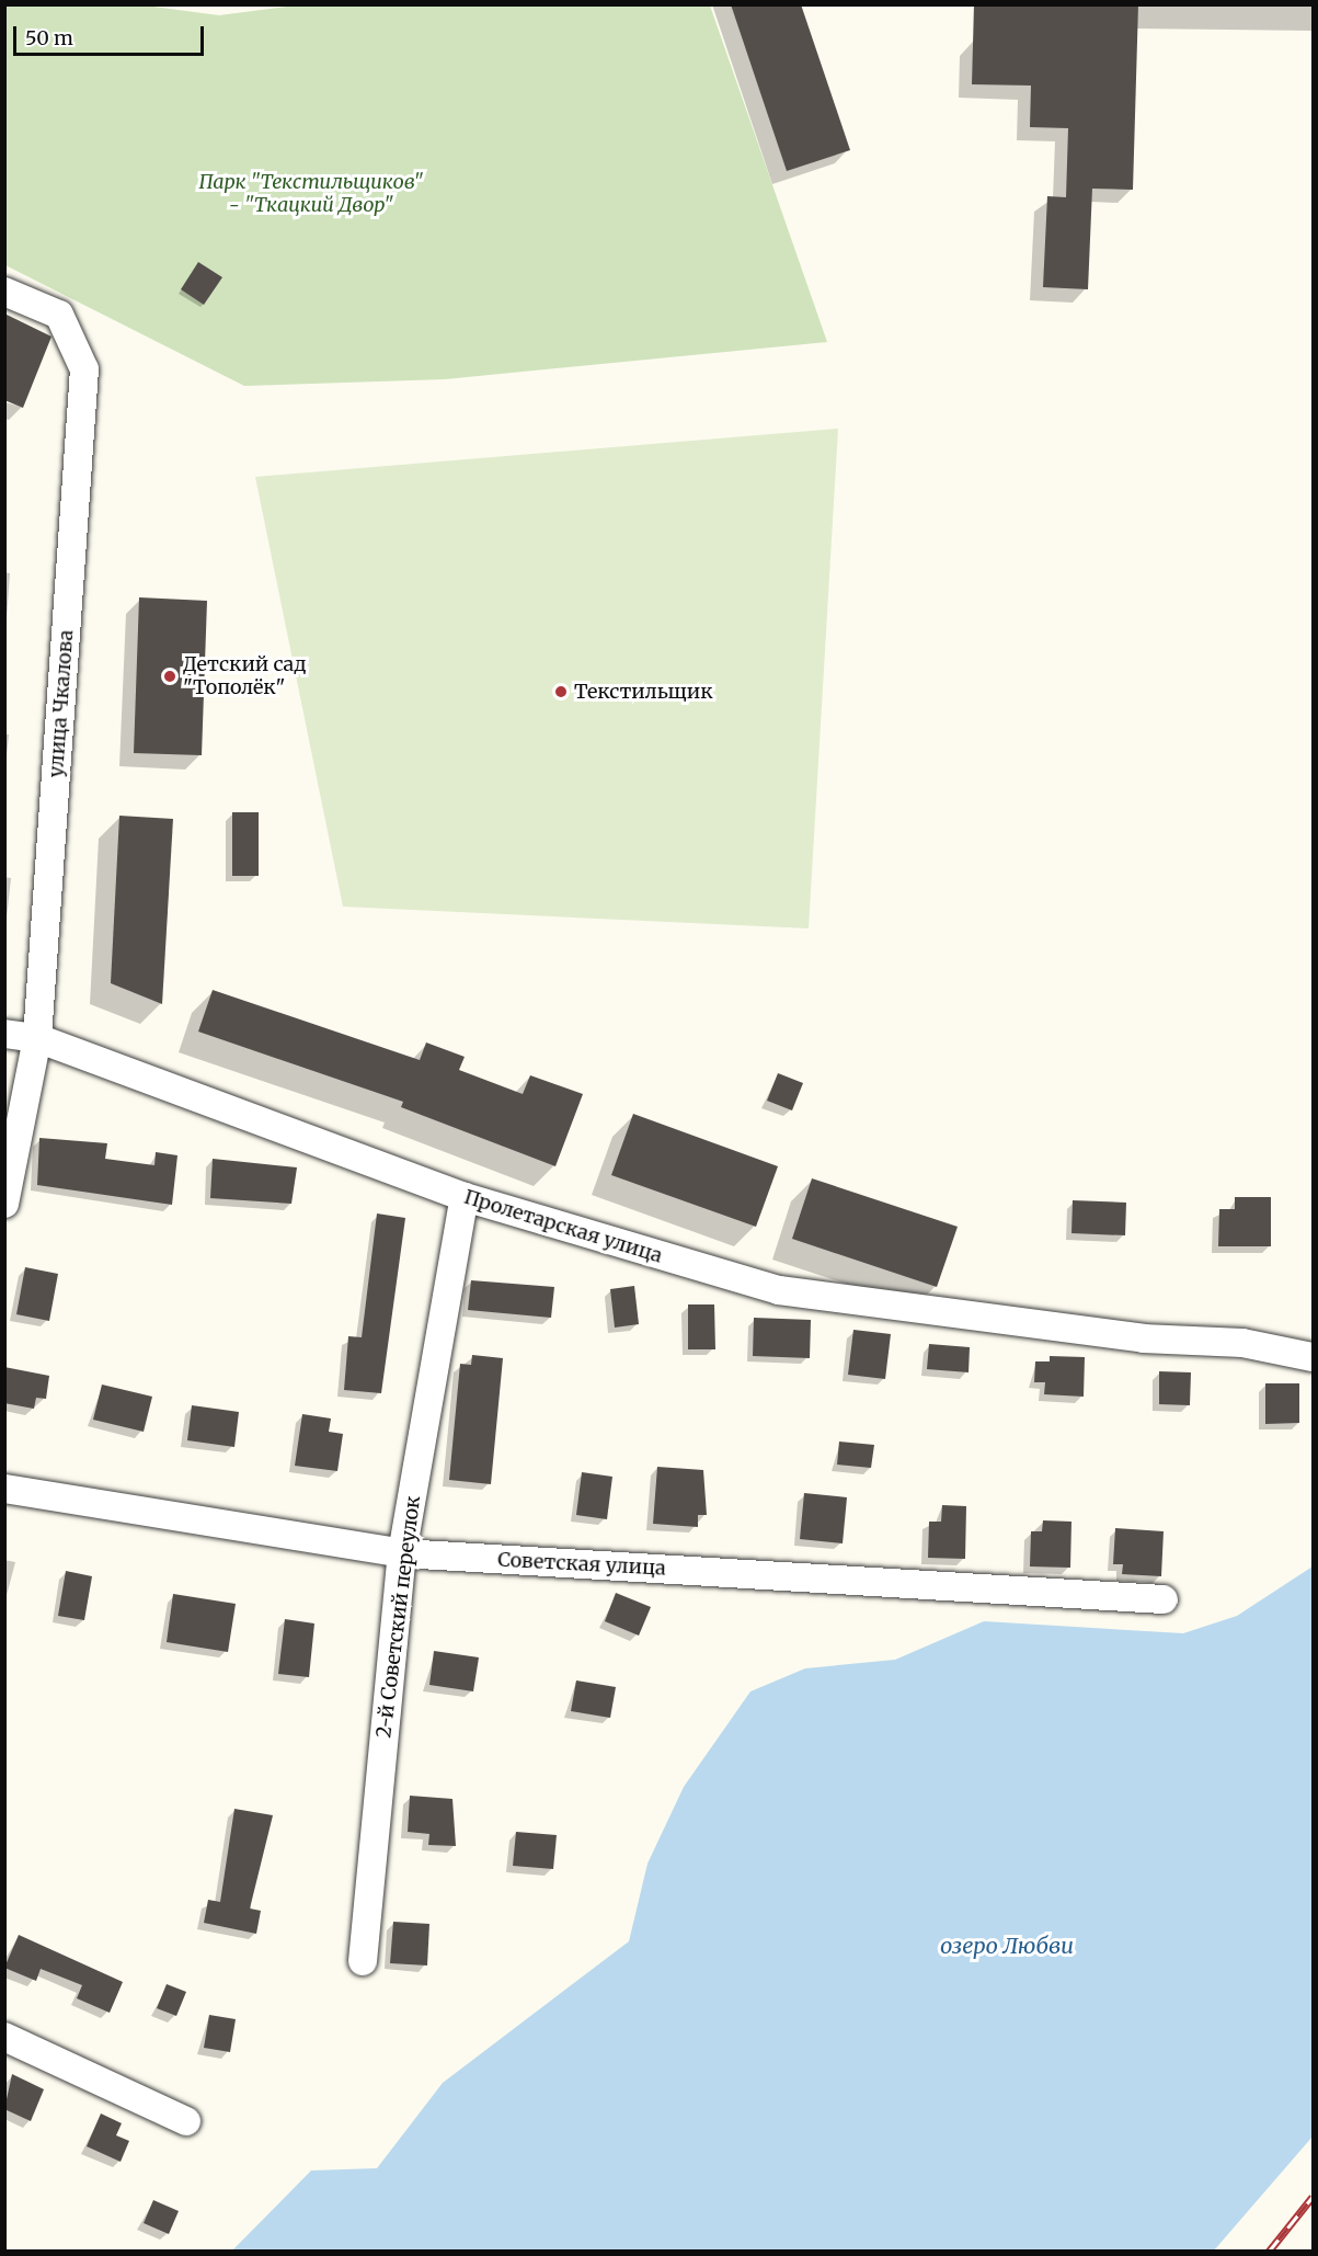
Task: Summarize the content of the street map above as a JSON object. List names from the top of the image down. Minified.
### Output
{"streets":{"street":["улица Чкалова","Пролетарская улица","Советская улица","2-й Советский переулок"]},"crossings":[["улица Чкалова","Пролетарская улица"],["Пролетарская улица","2-й Советский переулок"],["Советская улица","2-й Советский переулок"]],"water":["озеро Любви"],"parks":["Парк \"Текстильщиков\" - \"Ткацкий Двор\""],"places":["Детский сад \"Тополёк\"","Текстильщик"],"scale_bar":"50 m"}
